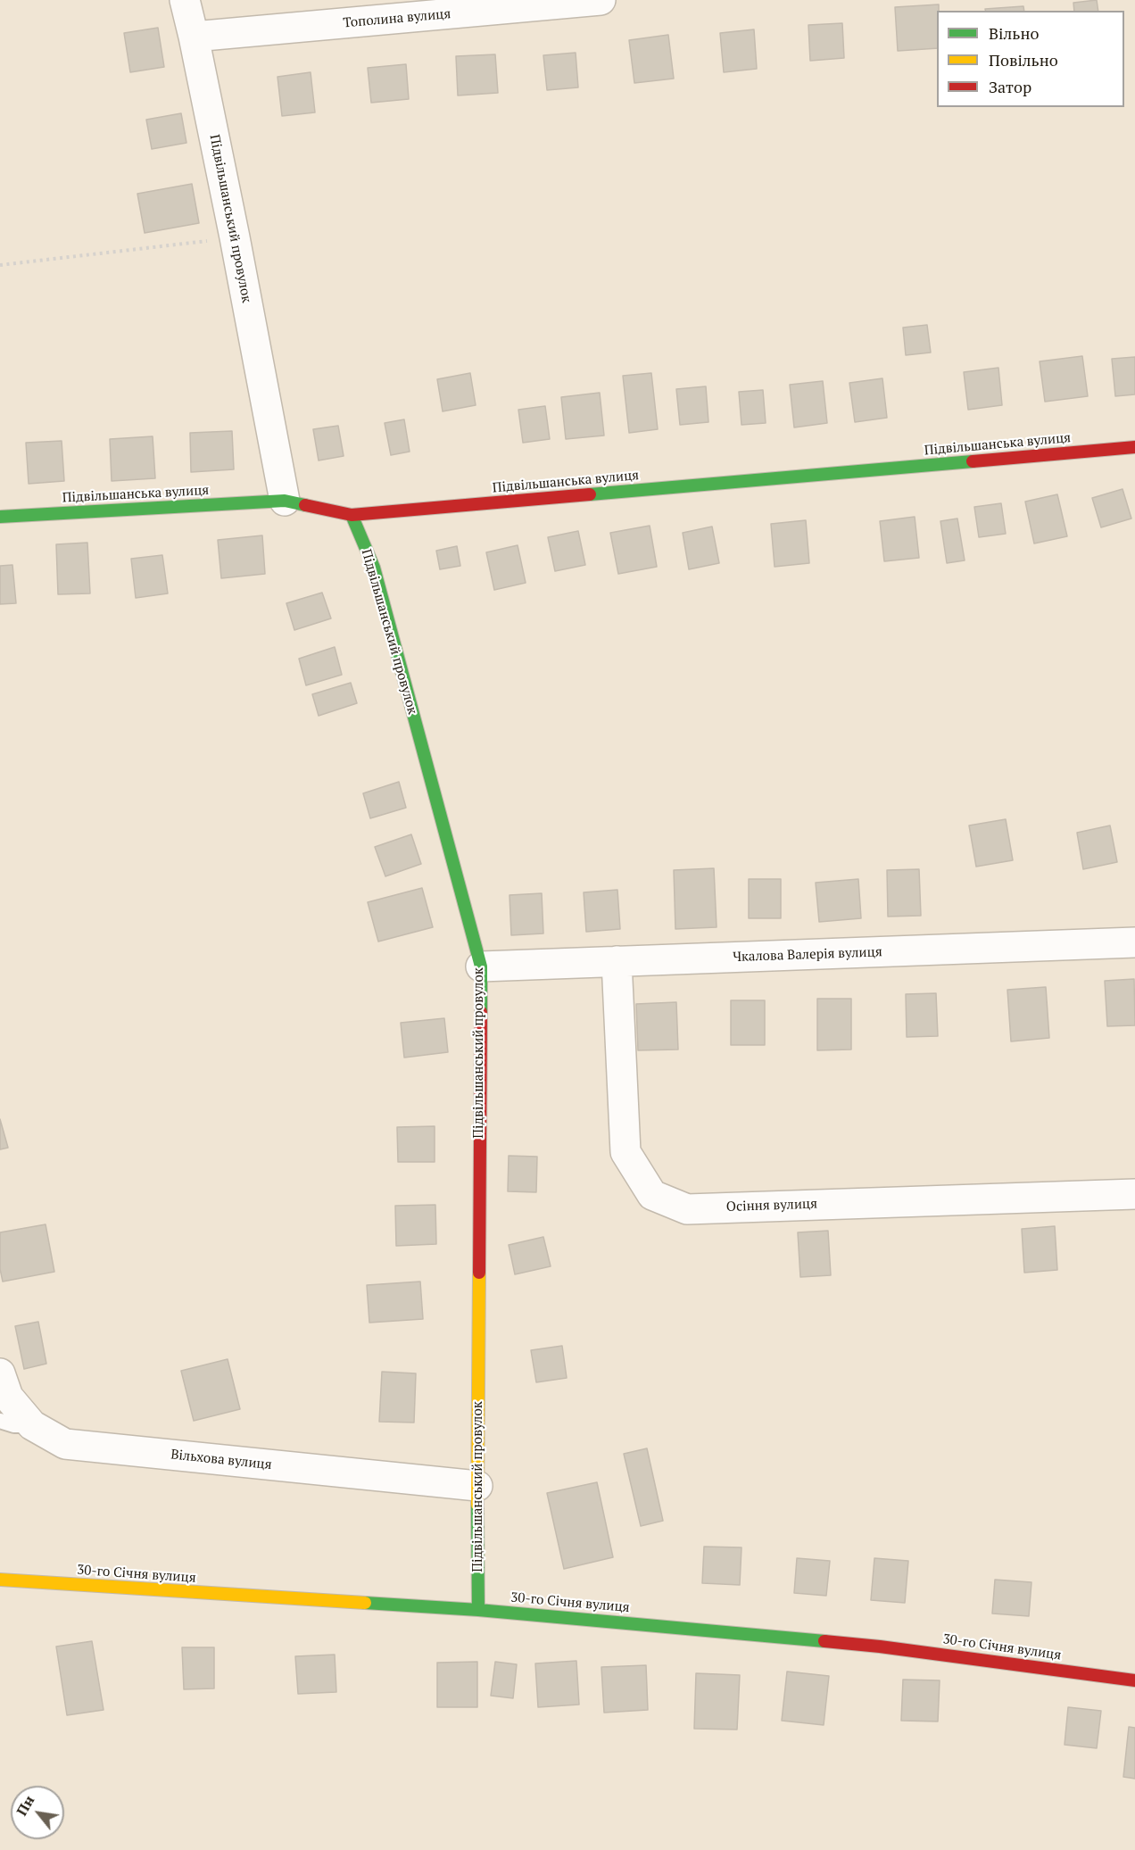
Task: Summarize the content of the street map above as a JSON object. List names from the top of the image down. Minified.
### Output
{"streets":{"street":["Тополина вулиця","Підвільшанський провулок","Підвільшанська вулиця","Чкалова Валерія вулиця","Осіння вулиця","Вільхова вулиця","30-го Січня вулиця"]},"crossings":[["Тополина вулиця","Підвільшанський провулок"],["Підвільшанський провулок","Підвільшанська вулиця"],["Підвільшанський провулок","Чкалова Валерія вулиця"],["Підвільшанський провулок","Вільхова вулиця"],["Підвільшанський провулок","30-го Січня вулиця"],["Чкалова Валерія вулиця","Осіння вулиця"]],"legend":["Вільно","Повільно","Затор"],"north":"top left"}
